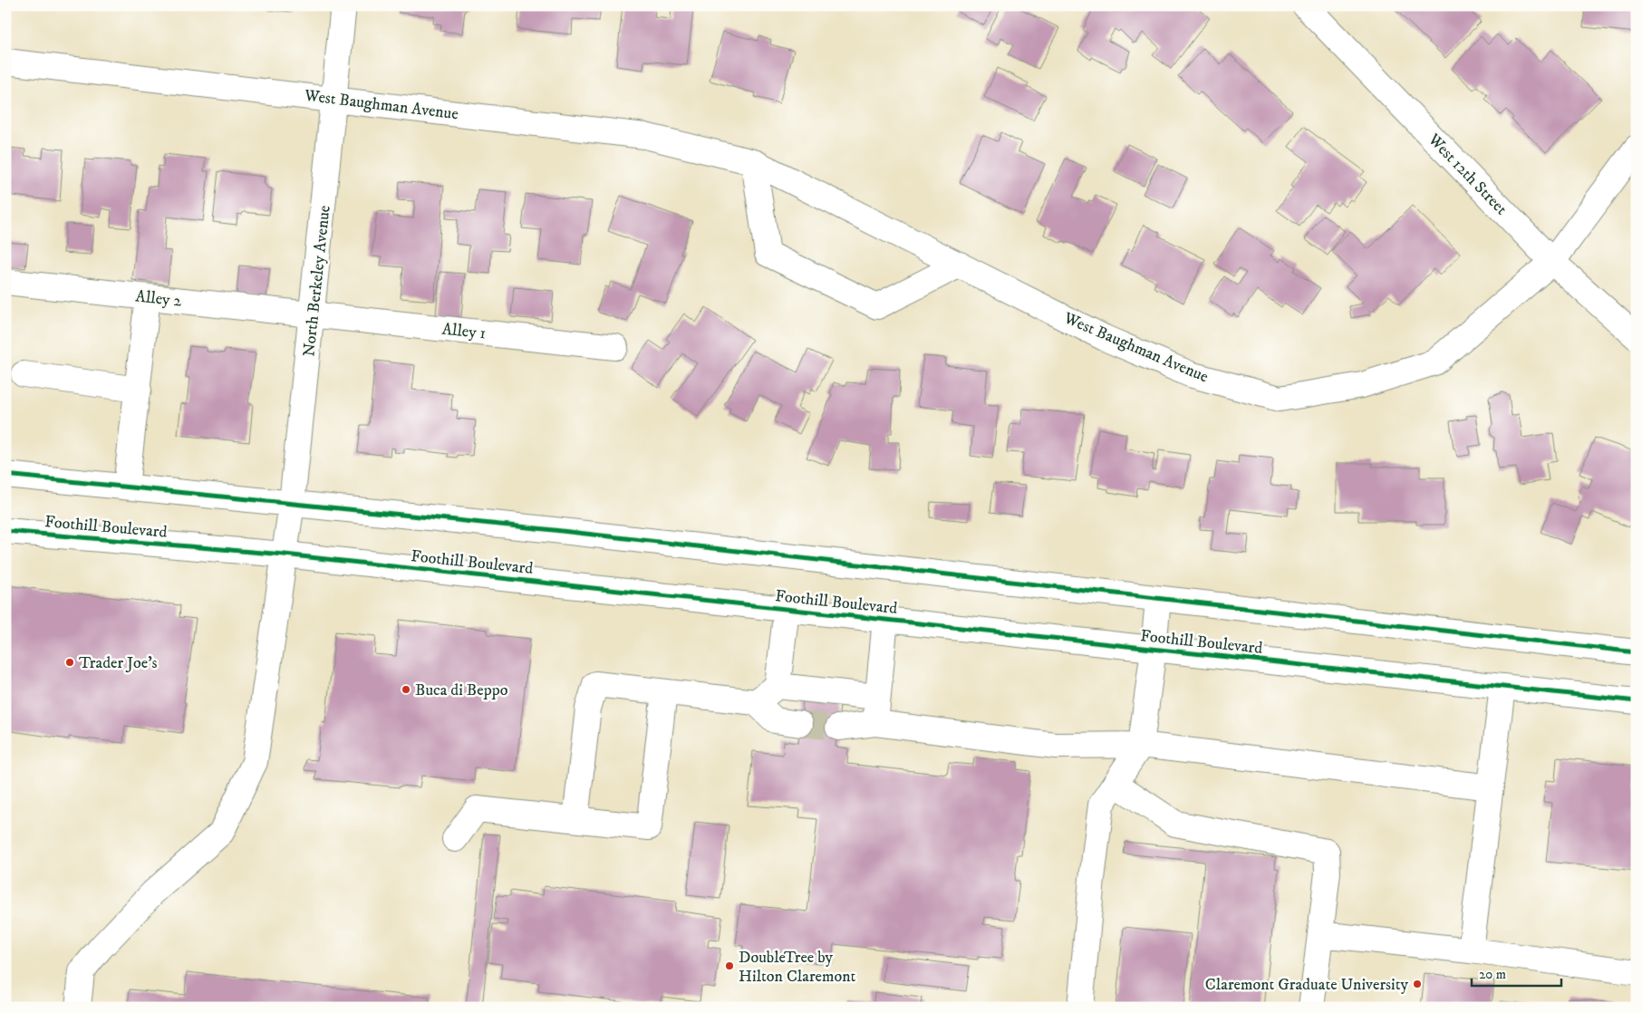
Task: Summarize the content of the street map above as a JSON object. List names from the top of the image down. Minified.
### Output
{"streets":{"main road":["West Baughman Avenue","West 12th Street","North Berkeley Avenue","Alley 2","Alley 1","Foothill Boulevard"]},"crossings":[["West Baughman Avenue","West 12th Street"],["West Baughman Avenue","North Berkeley Avenue"],["North Berkeley Avenue","Alley 2"],["North Berkeley Avenue","Alley 1"],["North Berkeley Avenue","Foothill Boulevard"],["Alley 2","Alley 1"]],"places":["Trader Joe's","Buca di Beppo","DoubleTree by Hilton Claremont","Claremont Graduate University"],"scale_bar":"20 m"}
